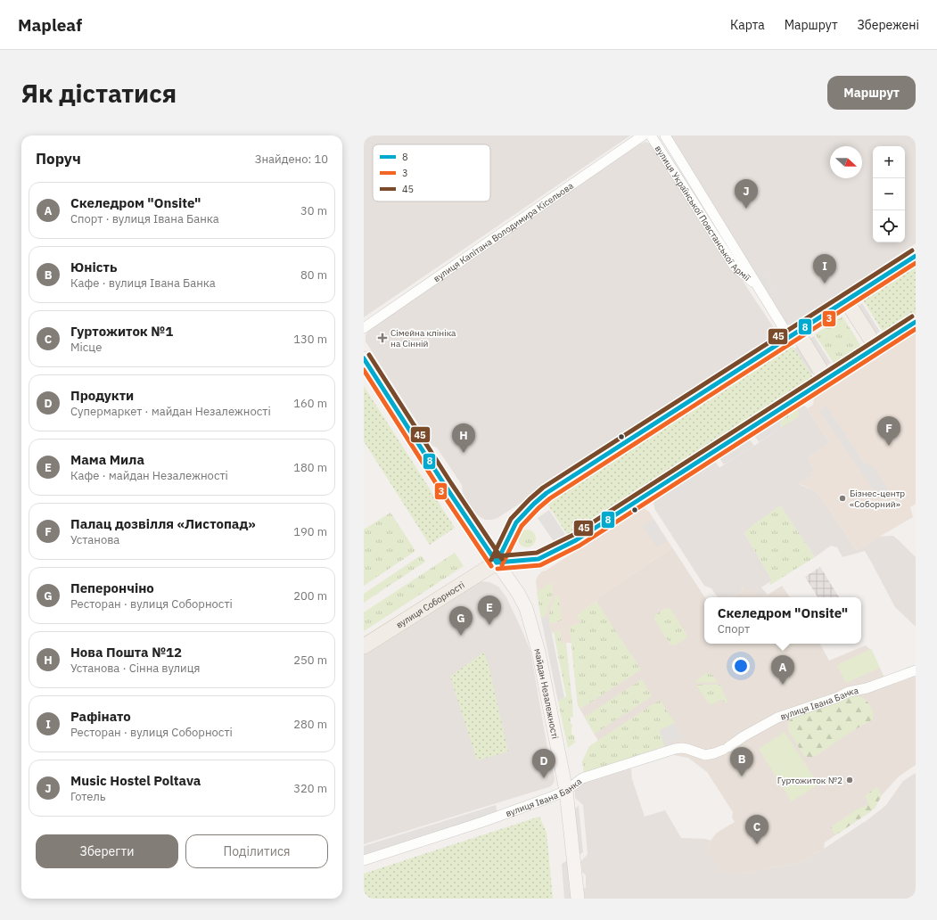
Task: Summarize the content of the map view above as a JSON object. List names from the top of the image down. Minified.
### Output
{"streets":{"main road":["вулиця Соборності","майдан Незалежності"],"street":["вулиця Української Повстанської Армії","вулиця Капітана Володимира Кісельова","вулиця Івана Банка"]},"crossings":[["вулиця Соборності","майдан Незалежності"],["майдан Незалежності","вулиця Івана Банка"]],"places":{"health":["Сімейна клініка на Сінній"],"other":["Бізнес-центр «Соборний»","Гуртожиток №2"]},"lines":["transit line 45","transit line 8","transit line 3"],"legend":["8","3","45"],"north":"right","page":{"header":"Mapleaf","nav":["Карта","Маршрут","Збережені"],"buttons":["Маршрут",["Зберегти","Поділитися"]],"title":"Як дістатися","heading":["Поруч","Знайдено: 10"],"map_buttons":["+","−"],"pins":["J","I","F","H","E","G","A","B","D","C"],"list":[{"mark":"A","name":"Скеледром \"Onsite\"","note":"Спорт · вулиця Івана Банка","value":"30 m"},{"mark":"B","name":"Юність","note":"Кафе · вулиця Івана Банка","value":"80 m"},{"mark":"C","name":"Гуртожиток №1","note":"Місце","value":"130 m"},{"mark":"D","name":"Продукти","note":"Супермаркет · майдан Незалежності","value":"160 m"},{"mark":"E","name":"Мама Мила","note":"Кафе · майдан Незалежності","value":"180 m"},{"mark":"F","name":"Палац дозвілля «Листопад»","note":"Установа","value":"190 m"},{"mark":"G","name":"Пеперончіно","note":"Ресторан · вулиця Соборності","value":"200 m"},{"mark":"H","name":"Нова Пошта №12","note":"Установа · Сінна вулиця","value":"250 m"},{"mark":"I","name":"Рафінато","note":"Ресторан · вулиця Соборності","value":"280 m"},{"mark":"J","name":"Music Hostel Poltava","note":"Готель","value":"320 m"}],"popup":["Скеледром \"Onsite\"","Спорт"]}}
